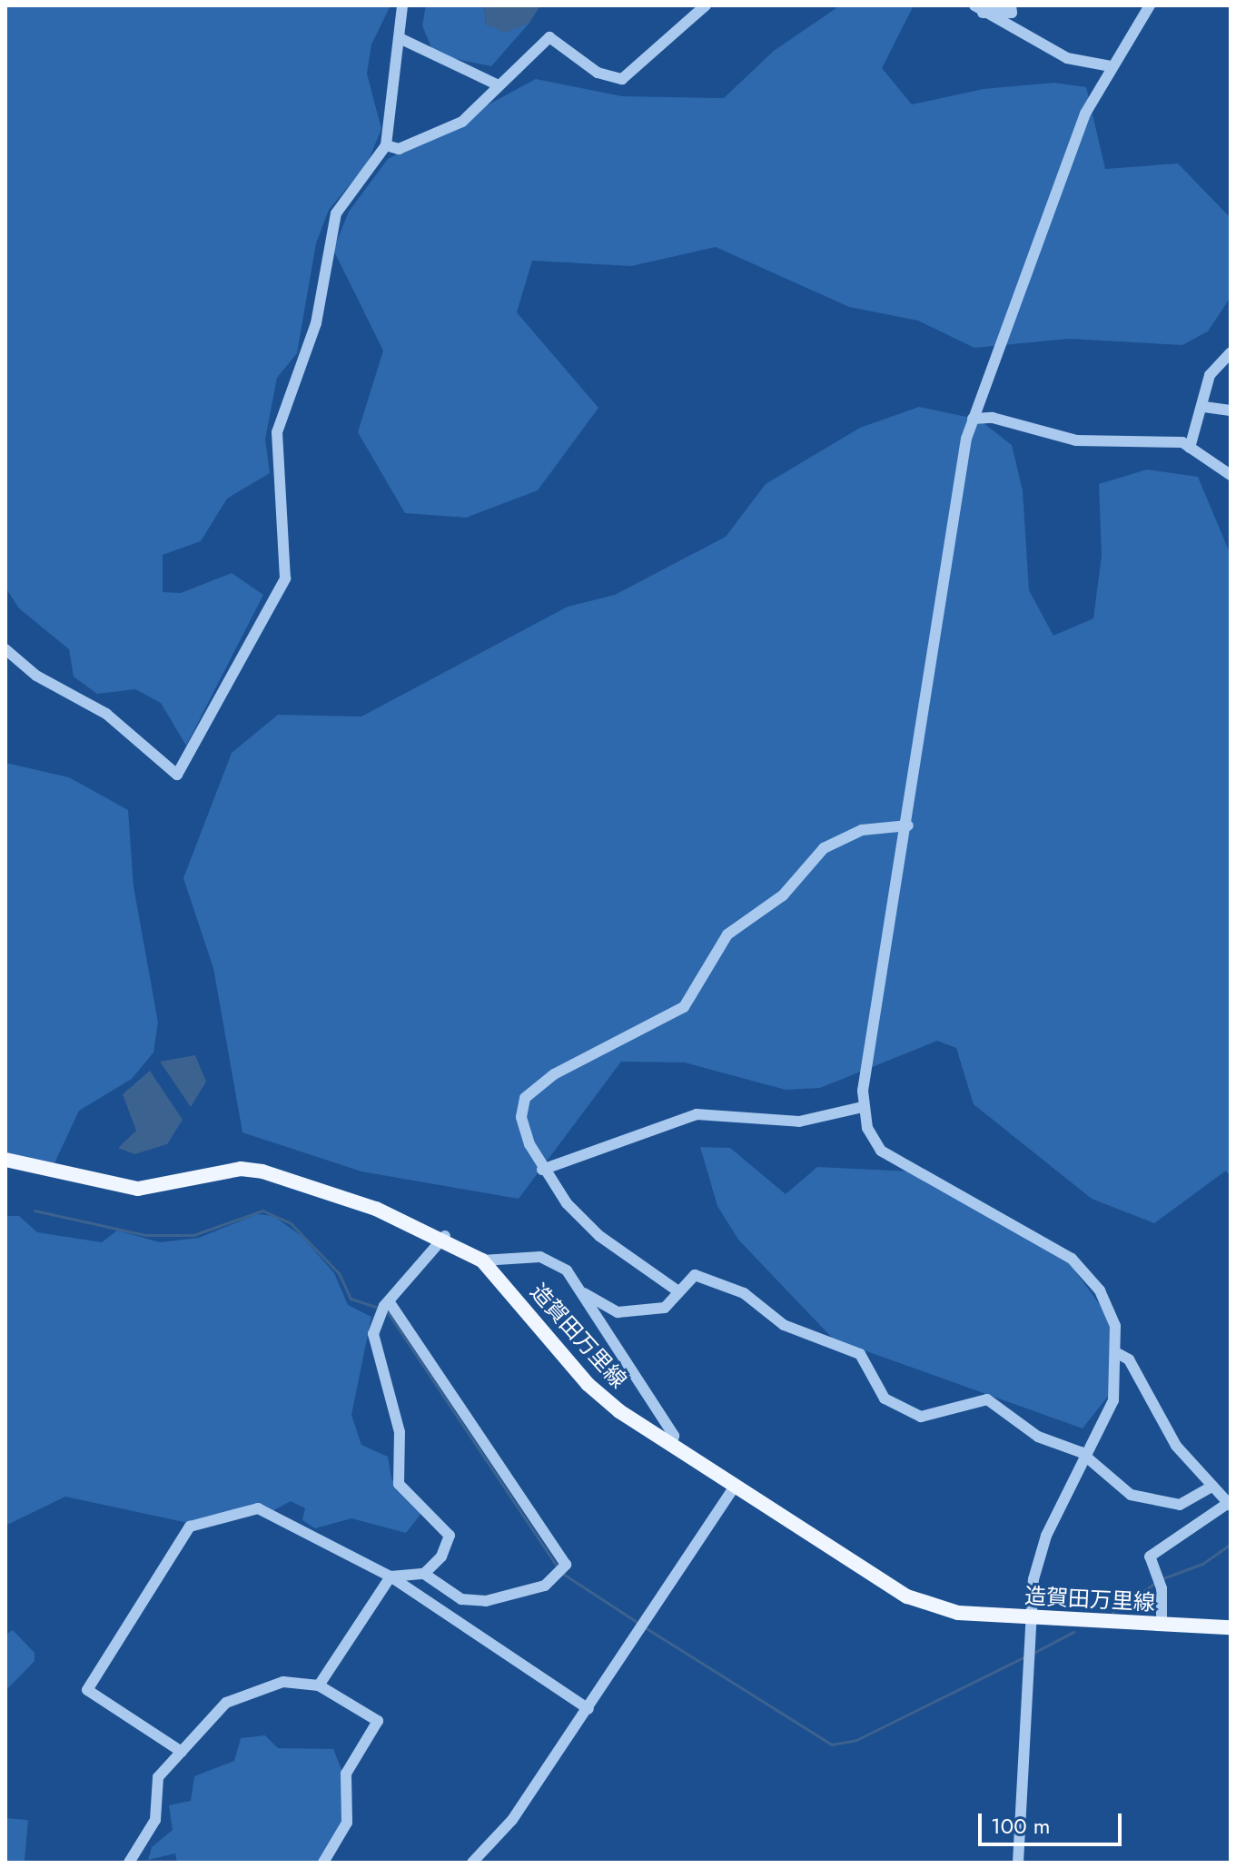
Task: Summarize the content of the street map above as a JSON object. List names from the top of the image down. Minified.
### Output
{"streets":{"main road":["造賀田万里線"]},"scale_bar":"100 m"}
